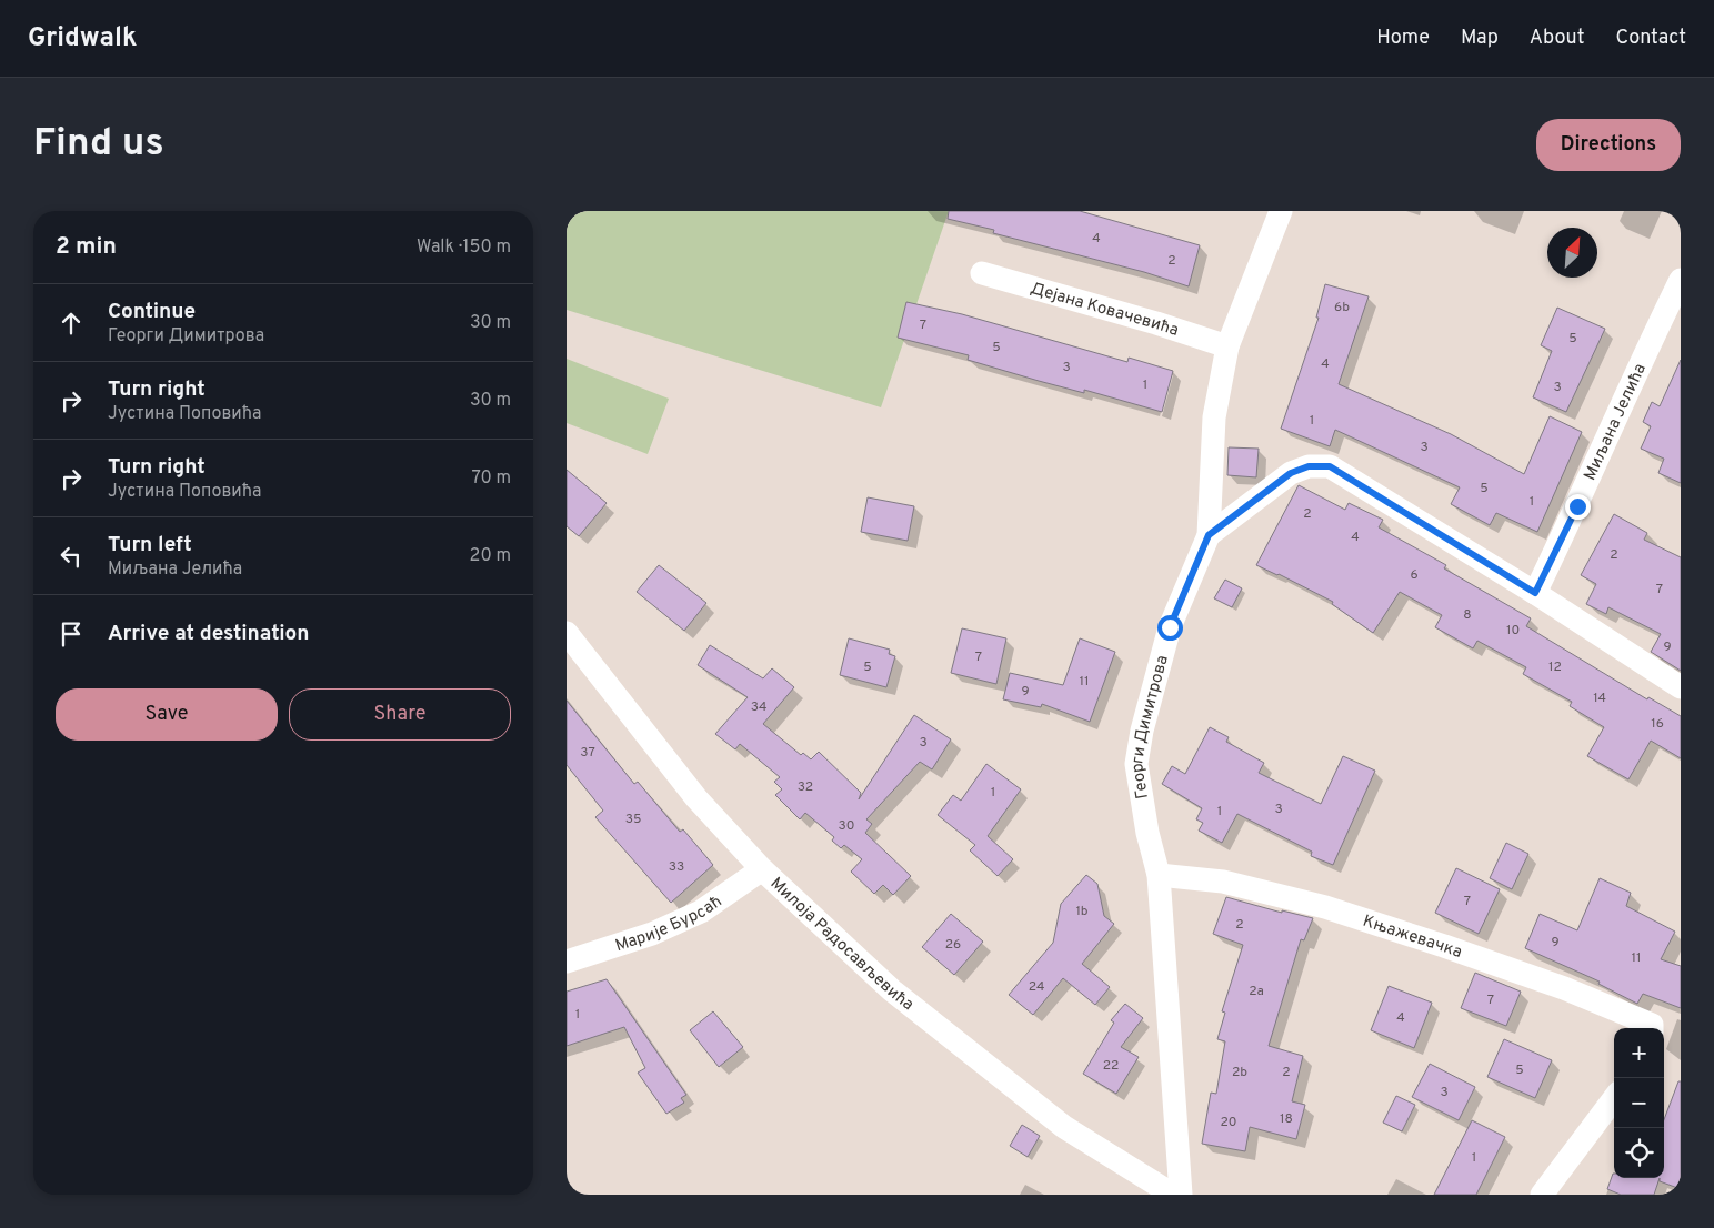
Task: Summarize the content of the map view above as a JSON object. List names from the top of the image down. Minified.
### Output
{"streets":{"street":["Дејана Ковачевића","Миљана Јелића","Георги Димитрова","Марије Бурсаћ","Књажевачка","Милоја Радосављевића"]},"crossings":[["Дејана Ковачевића","Георги Димитрова"],["Георги Димитрова","Књажевачка"],["Марије Бурсаћ","Милоја Радосављевића"]],"house_numbers":["4","2","6b","7","5","5","4","3","1","3","1","3","5","1","2","4","2","6","7","8","10","9","7","5","12","11","9","14","34","16","3","37","32","1","3","1","35","30","33","7","1b","2","9","26","11","24","2a","7","1","4","22","5","2b","2","3","18","20","1"],"north":"top right","page":{"header":"Gridwalk","nav":["Home","Map","About","Contact"],"buttons":["Directions",["Save","Share"]],"title":"Find us","heading":["2 min","Walk · 150 m"],"list":[["Continue","Георги Димитрова","30 m"],["Turn right","Јустина Поповића","30 m"],["Turn right","Јустина Поповића","70 m"],["Turn left","Миљана Јелића","20 m"],"Arrive at destination"],"map_buttons":["+","−"]}}
